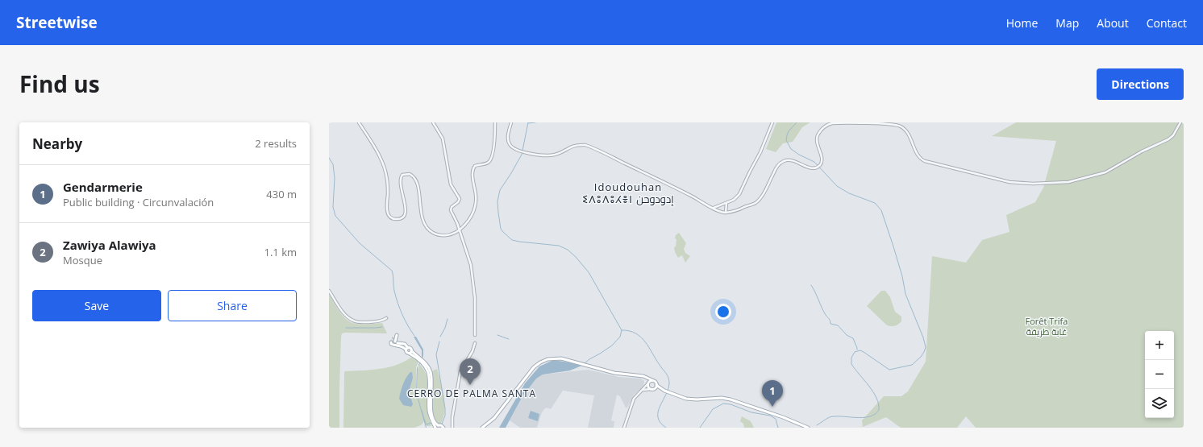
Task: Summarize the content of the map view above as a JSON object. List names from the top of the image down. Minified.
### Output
{"districts":["Idoudouhan ⵉⴷⵓⴷⵓⵃⴻⵏ إدودوحن","CERRO DE PALMA SANTA"],"parks":["Forêt Trifa غابة طريفة"],"page":{"header":"Streetwise","nav":["Home","Map","About","Contact"],"title":"Find us","buttons":["Directions",["Save","Share"]],"heading":["Nearby","2 results"],"list":[{"mark":"1","name":"Gendarmerie","note":"Public building · Circunvalación","value":"430 m"},{"mark":"2","name":"Zawiya Alawiya","note":"Mosque","value":"1.1 km"}],"map_buttons":["+","−"],"pins":["2","1"]}}
